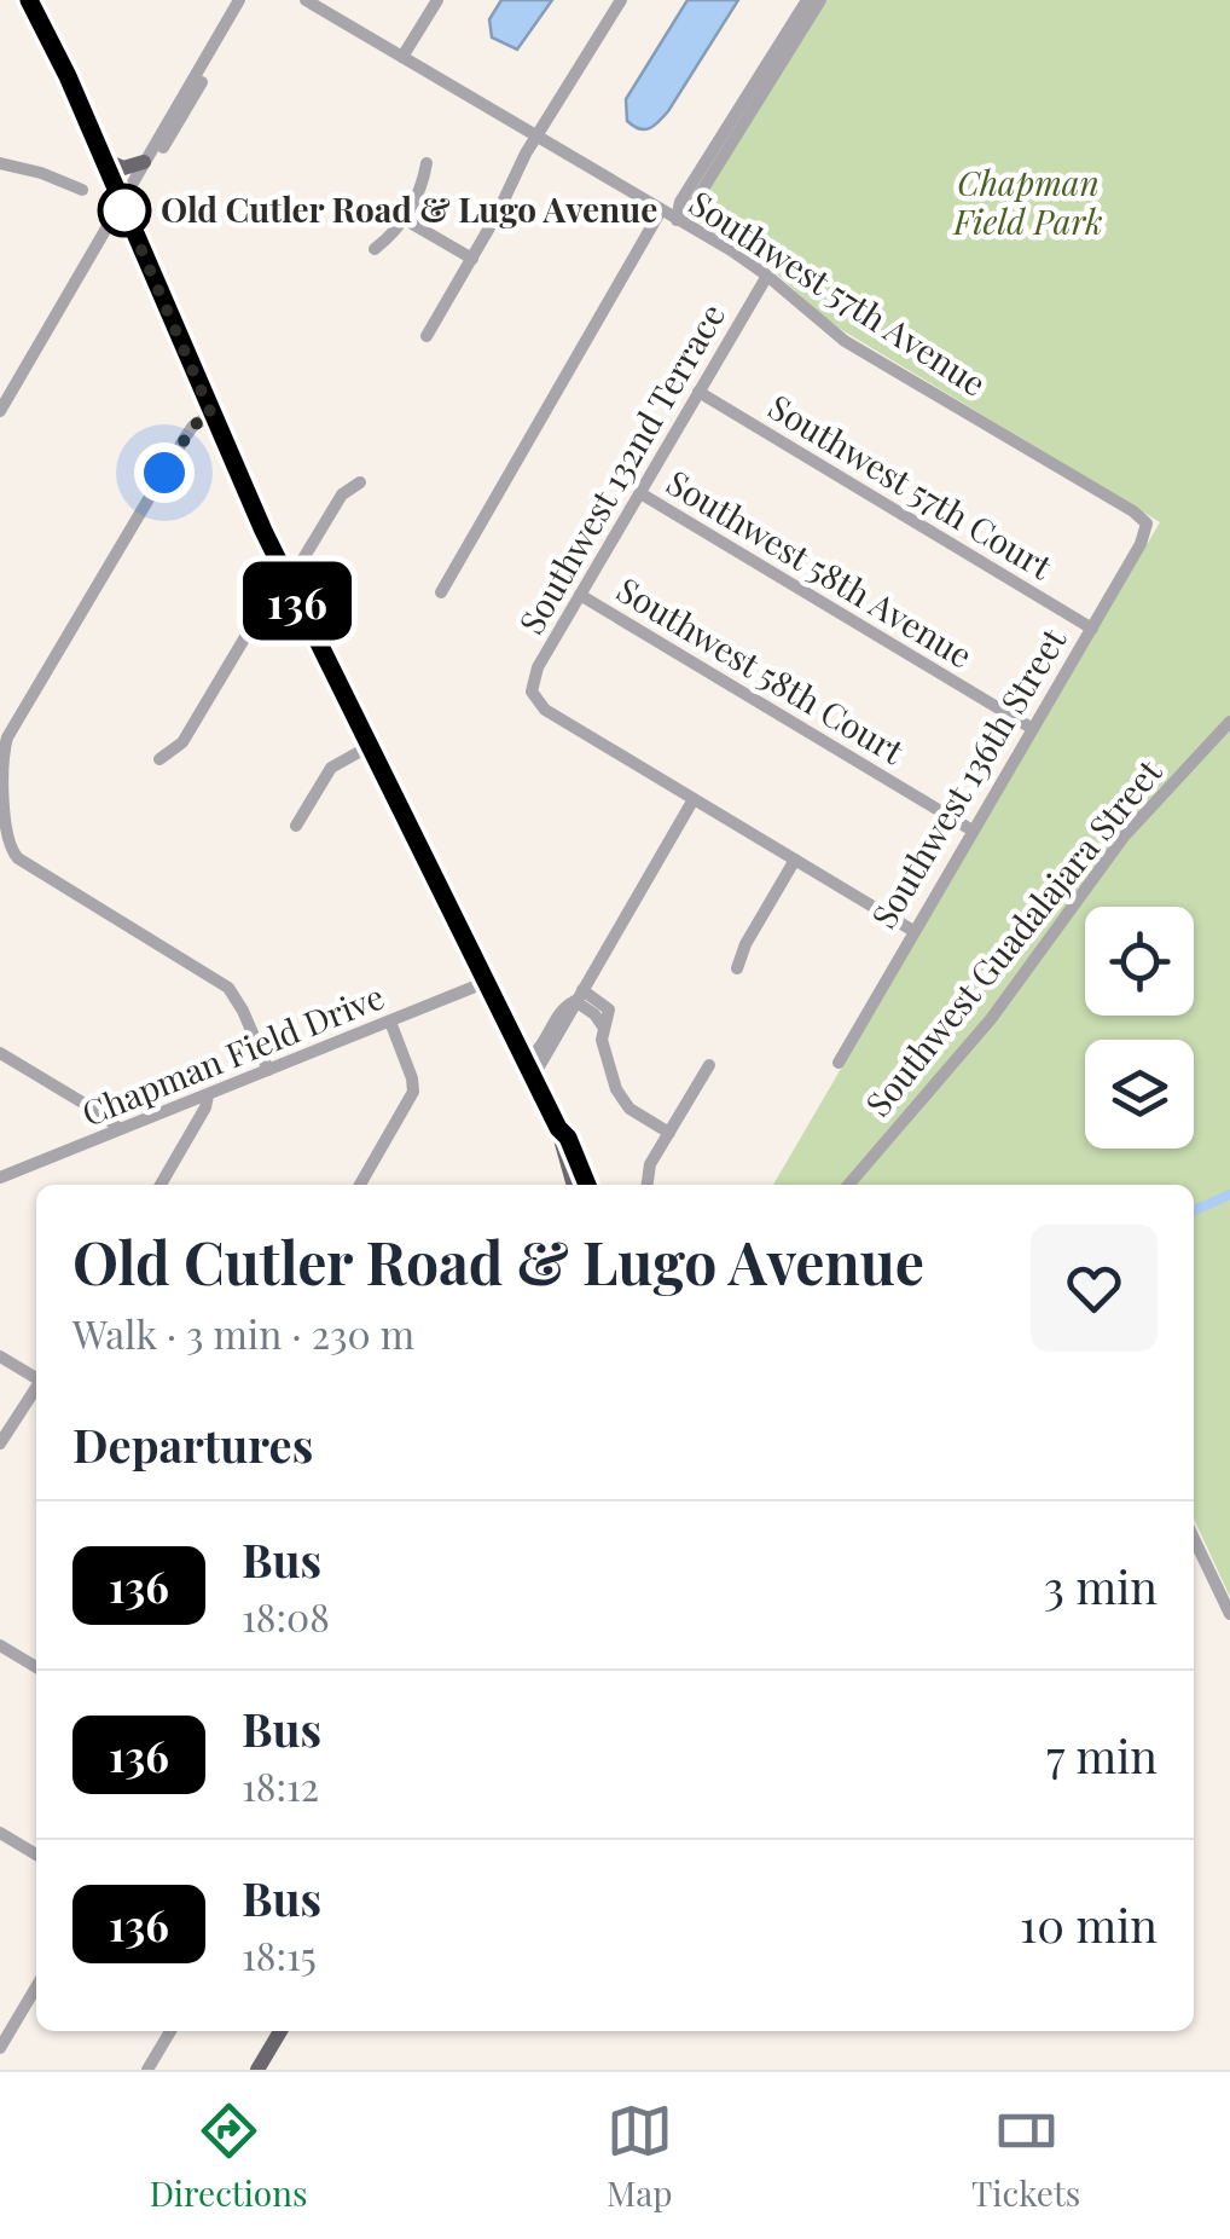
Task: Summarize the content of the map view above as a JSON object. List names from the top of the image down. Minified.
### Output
{"streets":{"street":["Southwest 57th Avenue","Southwest 132nd Terrace","Southwest 57th Court","Southwest 58th Avenue","Southwest 58th Court","Southwest 136th Street","Southwest Guadalajara Street","Chapman Field Drive"]},"crossings":[["Southwest 57th Avenue","Southwest 132nd Terrace"],["Southwest 57th Avenue","Southwest 136th Street"],["Southwest 132nd Terrace","Southwest 57th Court"],["Southwest 132nd Terrace","Southwest 58th Avenue"],["Southwest 132nd Terrace","Southwest 58th Court"],["Southwest 57th Court","Southwest 136th Street"],["Southwest 58th Avenue","Southwest 136th Street"],["Southwest 58th Court","Southwest 136th Street"]],"parks":["Chapman Field Park"],"places":["Old Cutler Road & Lugo Avenue"],"lines":["bus line 136"],"page":{"on_map":"136","heading":[["Old Cutler Road & Lugo Avenue","Walk · 3 min · 230 m"],"Departures"],"list":[{"mark":"136","name":"Bus","note":"18:08","value":"3 min"},{"mark":"136","name":"Bus","note":"18:12","value":"7 min"},{"mark":"136","name":"Bus","note":"18:15","value":"10 min"}],"tabs":["Directions","Map","Tickets"]}}
